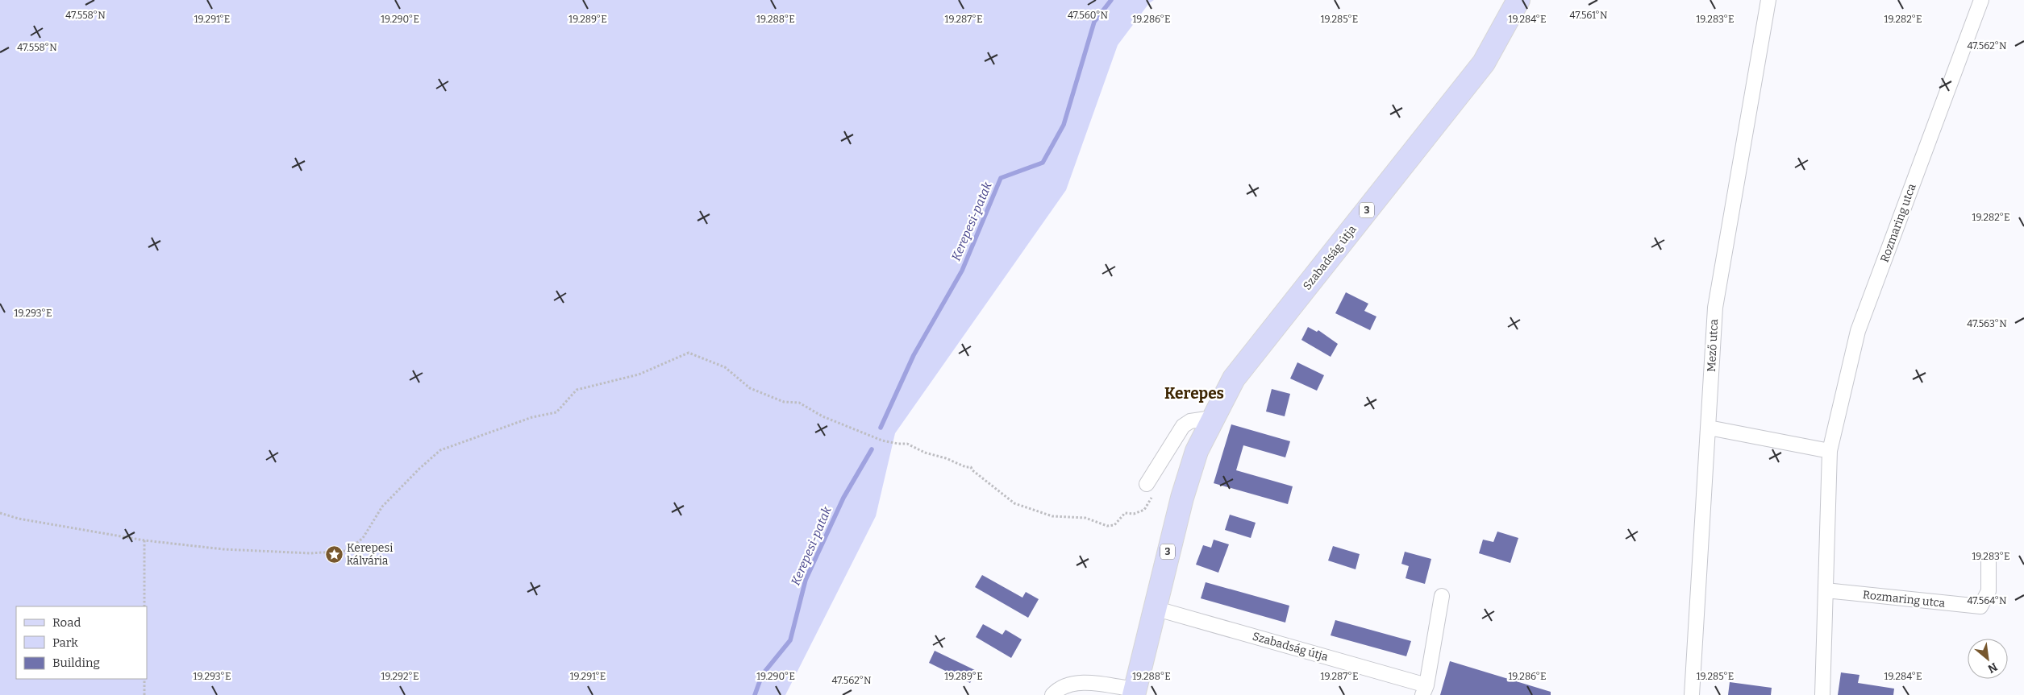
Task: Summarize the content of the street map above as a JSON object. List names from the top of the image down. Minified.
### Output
{"streets":{"main road":["3","Szabadság útja"],"street":["Rozmaring utca","Mező utca"]},"districts":["Kerepes"],"water":["Kerepesi-patak"],"places":{"place":["Kerepesi kálvária"]},"legend":["Road","Park","Building"],"north":"bottom right","coordinates":["47.558°N","47.560°N","47.561°N","19.291°E","19.290°E","19.289°E","19.288°E","19.287°E","19.286°E","19.285°E","19.284°E","19.283°E","19.282°E","47.562°N","19.293°E","47.563°N","47.564°N","19.292°E"]}
